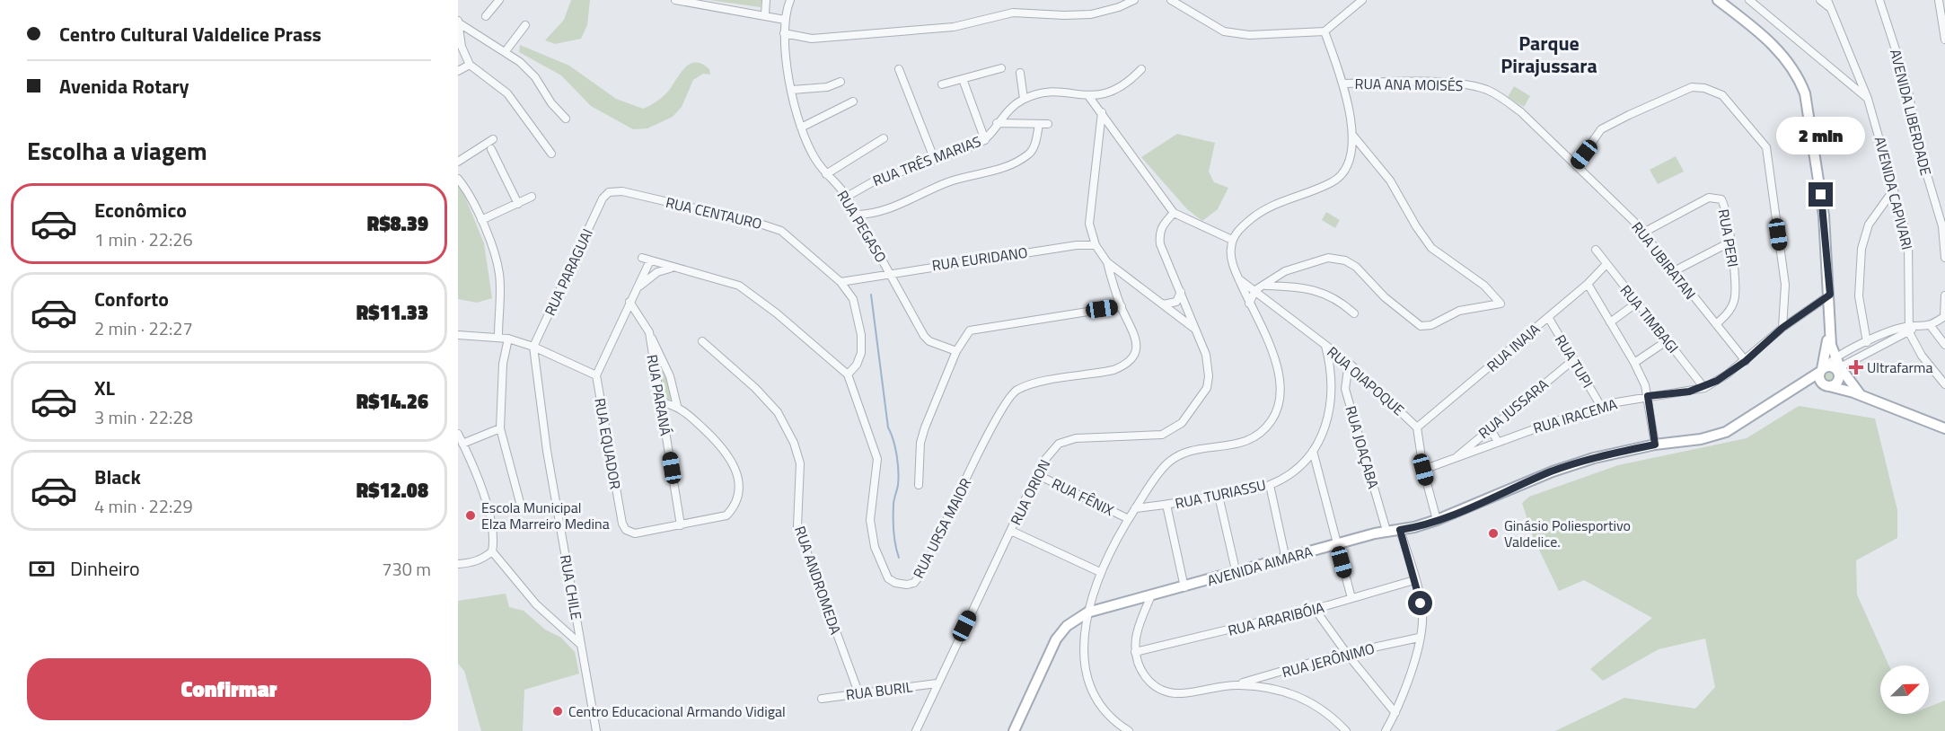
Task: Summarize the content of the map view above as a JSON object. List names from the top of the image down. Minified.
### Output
{"streets":{"main road":["AVENIDA AIMARA"],"street":["RUA ANA MOISÉS","AVENIDA LIBERDADE","RUA TRÊS MARIAS","AVENIDA CAPIVARI","RUA CENTAURO","RUA PEGASO","RUA PERI","RUA EURIDANO","RUA UBIRATAN","RUA PARAGUAI","RUA TIMBAGI","RUA INAJA","RUA TUPI","RUA OIAPOQUE","RUA PARANÁ","RUA JUSSARA","RUA IRACEMA","RUA EQUADOR","RUA JOAÇABA","RUA ORION","RUA TURIASSU","RUA FÊNIX","RUA URSA MAIOR","RUA ANDROMEDA","RUA CHILE","RUA ARARIBÓIA","RUA JERÔNIMO","RUA BURIL"]},"crossings":[["RUA ANA MOISÉS","RUA UBIRATAN"],["RUA TRÊS MARIAS","RUA PEGASO"],["RUA CENTAURO","RUA EURIDANO"],["RUA CENTAURO","RUA PARAGUAI"],["RUA PEGASO","RUA EURIDANO"],["RUA PERI","RUA UBIRATAN"],["RUA UBIRATAN","RUA IRACEMA"],["RUA PARAGUAI","RUA CHILE"],["RUA TIMBAGI","RUA INAJA"],["RUA TIMBAGI","RUA IRACEMA"],["RUA INAJA","RUA TUPI"],["RUA INAJA","RUA OIAPOQUE"],["RUA TUPI","RUA JUSSARA"],["RUA TUPI","RUA IRACEMA"],["RUA OIAPOQUE","RUA IRACEMA"],["RUA OIAPOQUE","RUA JOAÇABA"],["RUA OIAPOQUE","RUA TURIASSU"],["RUA OIAPOQUE","AVENIDA AIMARA"],["RUA PARANÁ","RUA EQUADOR"],["RUA JUSSARA","RUA IRACEMA"],["RUA JOAÇABA","AVENIDA AIMARA"],["RUA ORION","RUA FÊNIX"],["RUA ORION","RUA BURIL"],["RUA ANDROMEDA","RUA BURIL"]],"districts":["Parque Pirajussara"],"places":{"health":["Ultrafarma"],"other":["Escola Municipal Elza Marreiro Medina","Ginásio Poliesportivo Valdelice.","Centro Educacional Armando Vidigal"]},"north":"top right","page":{"banner":["Centro Cultural Valdelice Prass","Avenida Rotary"],"bubble":"2 min","heading":"Escolha a viagem","list":[{"name":"Econômico","note":"1 min · 22:26","value":"R$8.39"},{"name":"Conforto","note":"2 min · 22:27","value":"R$11.33"},{"name":"XL","note":"3 min · 22:28","value":"R$14.26"},{"name":"Black","note":"4 min · 22:29","value":"R$12.08"}],"pay":["Dinheiro","730 m"],"buttons":"Confirmar"}}
